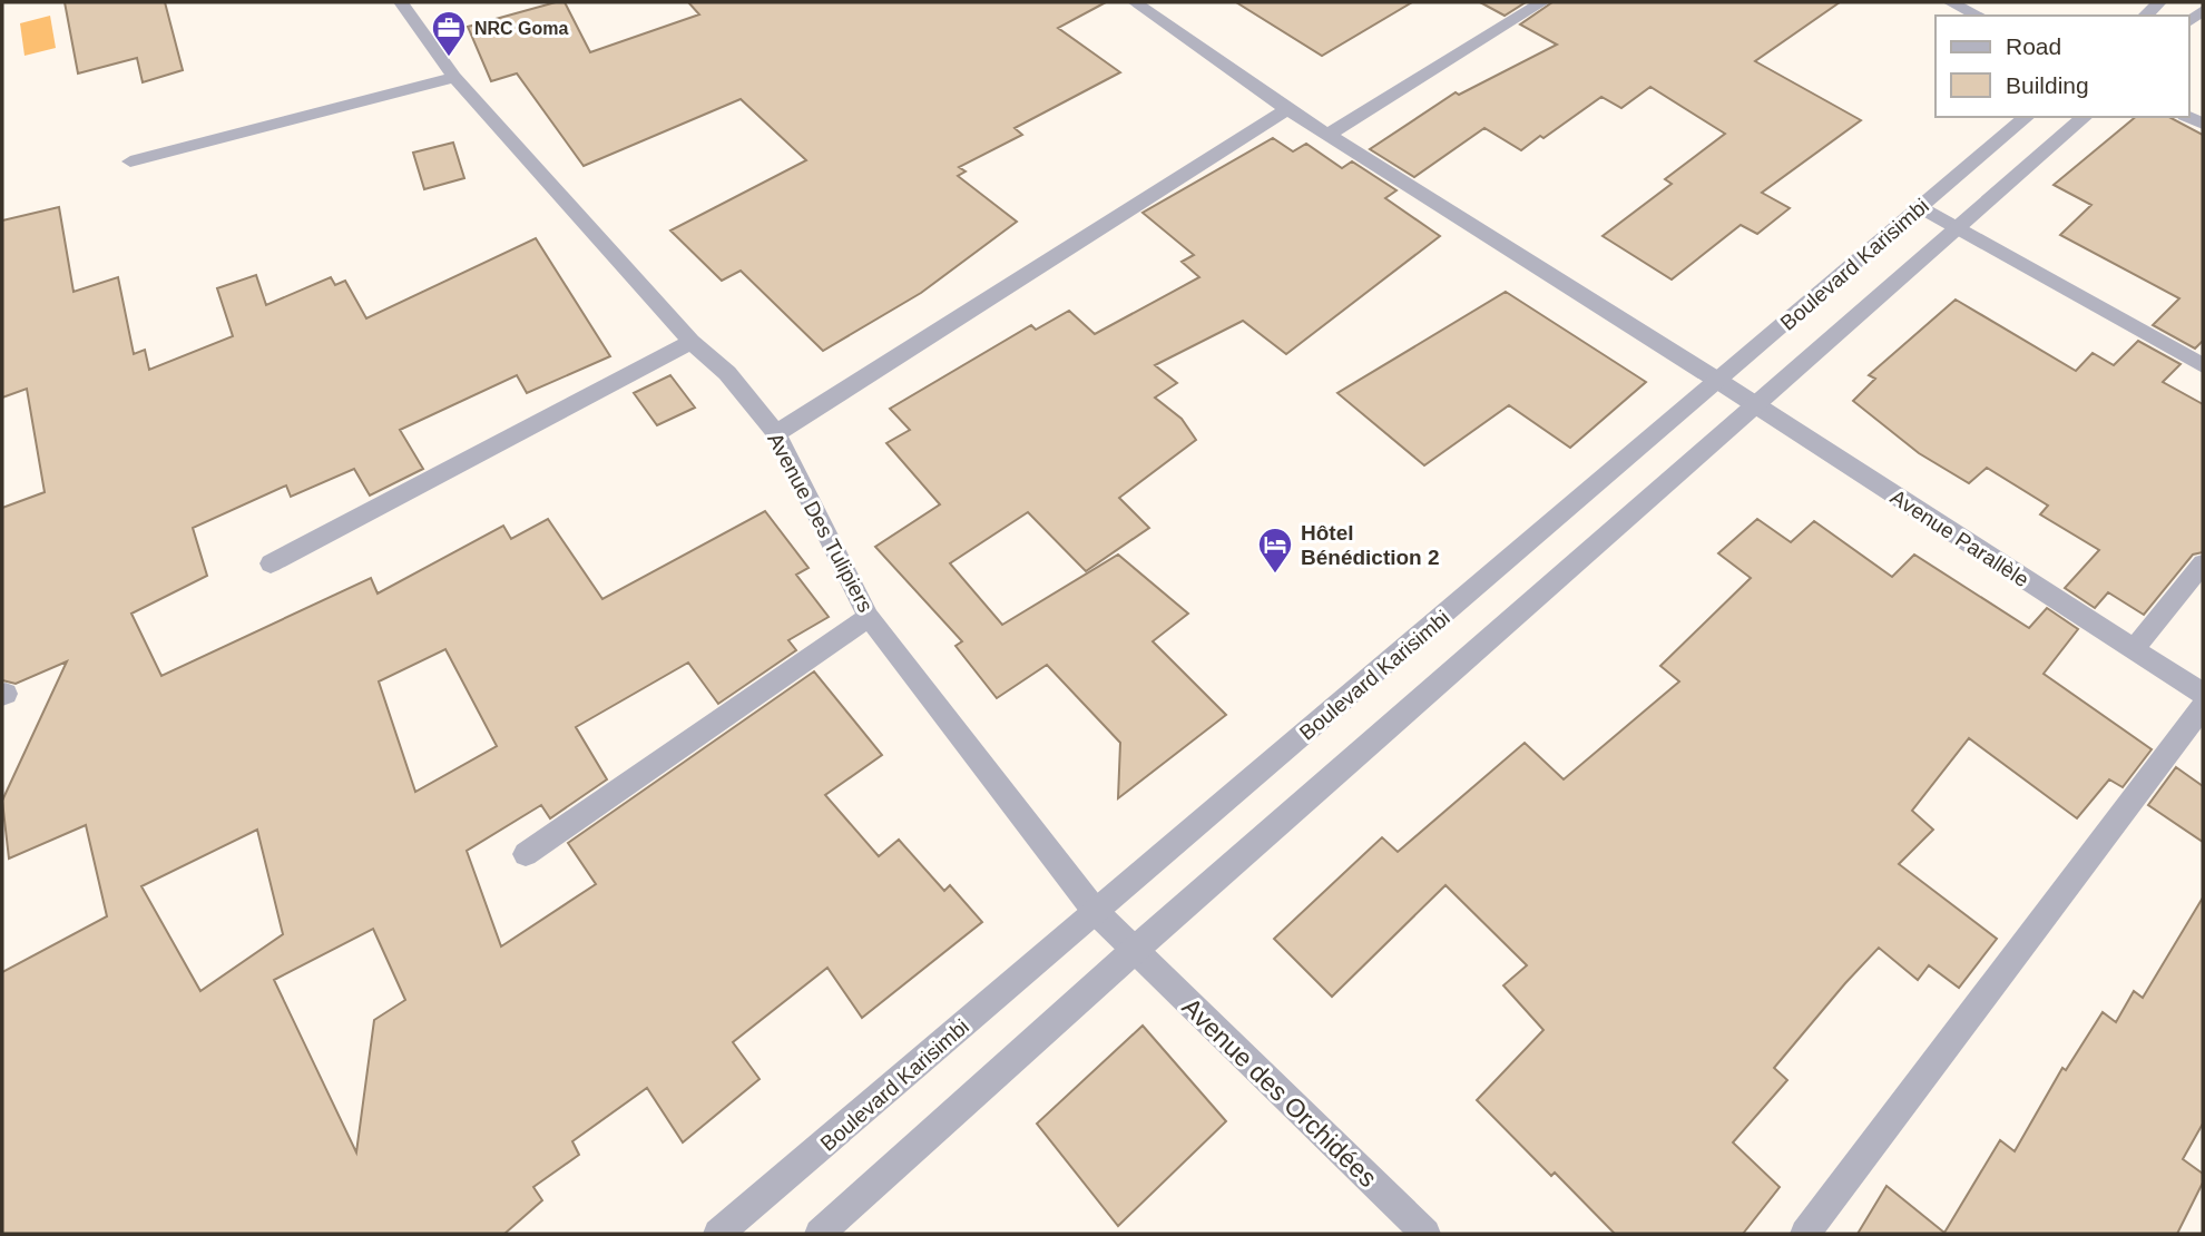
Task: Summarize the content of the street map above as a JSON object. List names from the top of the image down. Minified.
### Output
{"streets":{"street":["Boulevard Karisimbi","Avenue Des Tulipiers","Avenue Parallèle","Avenue des Orchidées"]},"crossings":[["Boulevard Karisimbi","Avenue Des Tulipiers"],["Boulevard Karisimbi","Avenue Parallèle"],["Avenue Des Tulipiers","Avenue des Orchidées"]],"places":{"office":["NRC Goma"],"hotel":["Hôtel Bénédiction 2"]},"legend":["Road","Building"]}
